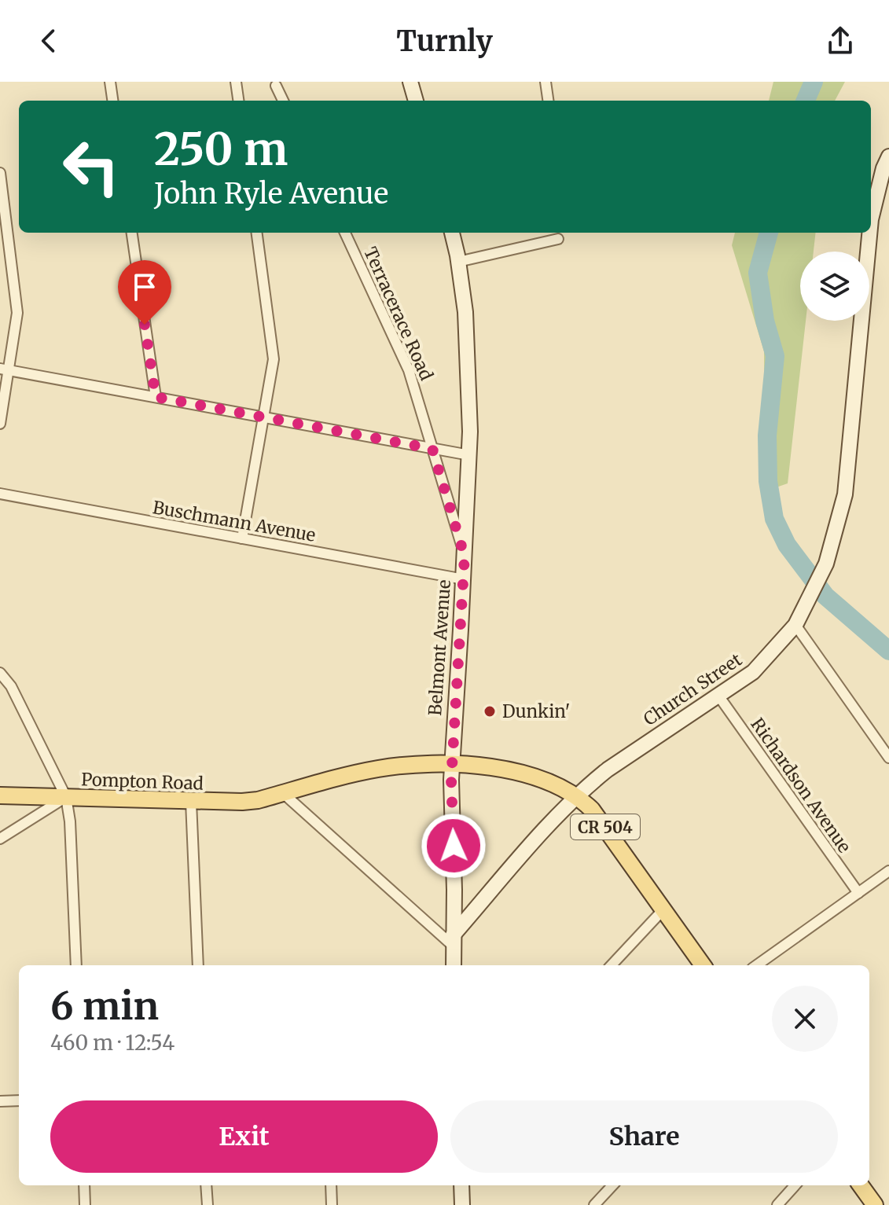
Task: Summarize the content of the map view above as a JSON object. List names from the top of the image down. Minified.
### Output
{"streets":{"main road":["Pompton Road","CR 504"],"street":["Terracerace Road","Buschmann Avenue","Belmont Avenue","Church Street","Richardson Avenue"]},"crossings":[["Terracerace Road","Belmont Avenue"],["Buschmann Avenue","Belmont Avenue"],["Belmont Avenue","Church Street"],["Belmont Avenue","CR 504"],["Church Street","Richardson Avenue"],["Church Street","CR 504"],["Pompton Road","CR 504"]],"places":["Dunkin'"],"page":{"header":"Turnly","turn":["250 m","John Ryle Avenue"],"heading":["6 min","460 m · 12:54"],"buttons":["Exit","Share"]}}
